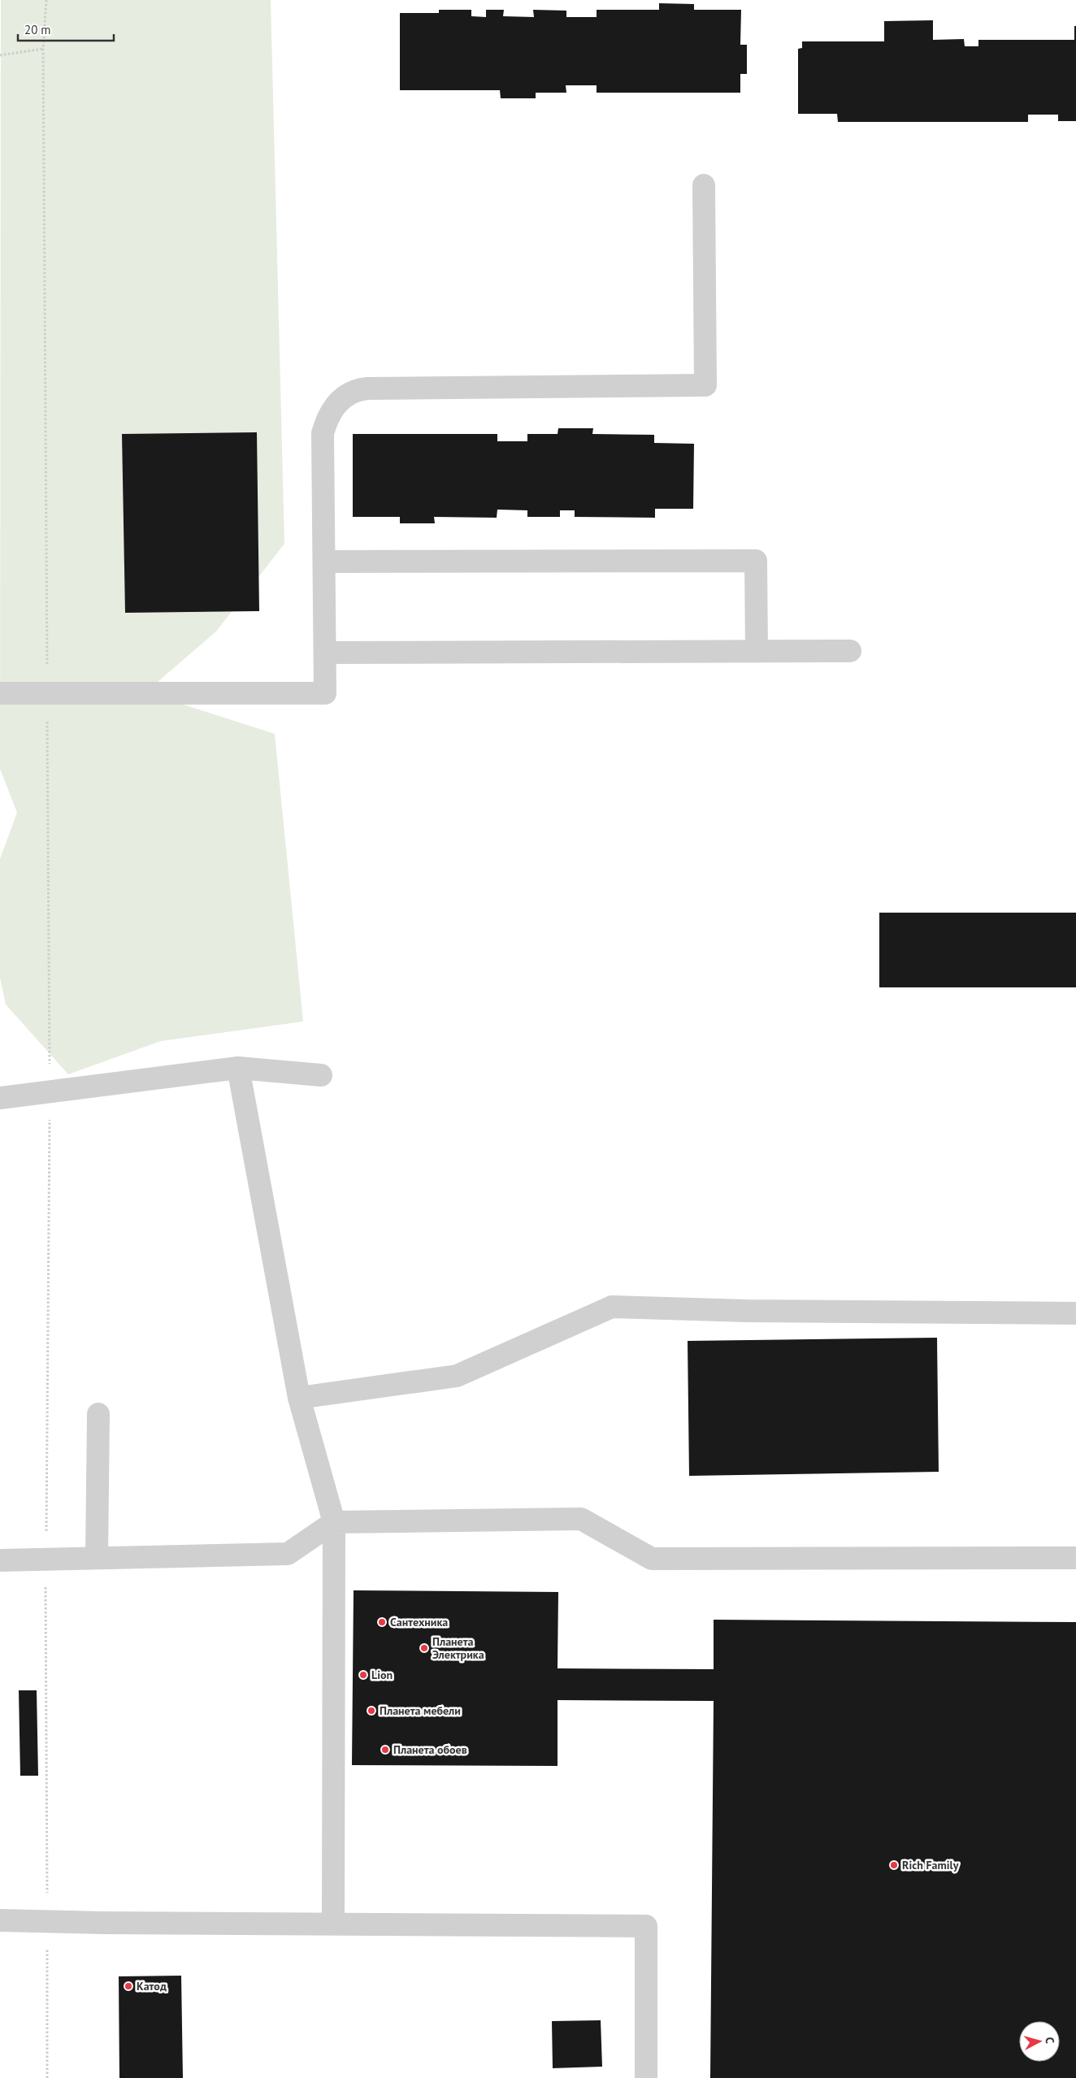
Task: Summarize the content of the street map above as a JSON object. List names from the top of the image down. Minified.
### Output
{"places":["Сантехника","Планета Электрика","Lion","Планета мебели","Планета обоев","Rich Family","Катод"],"scale_bar":"20 m","north":"right"}
